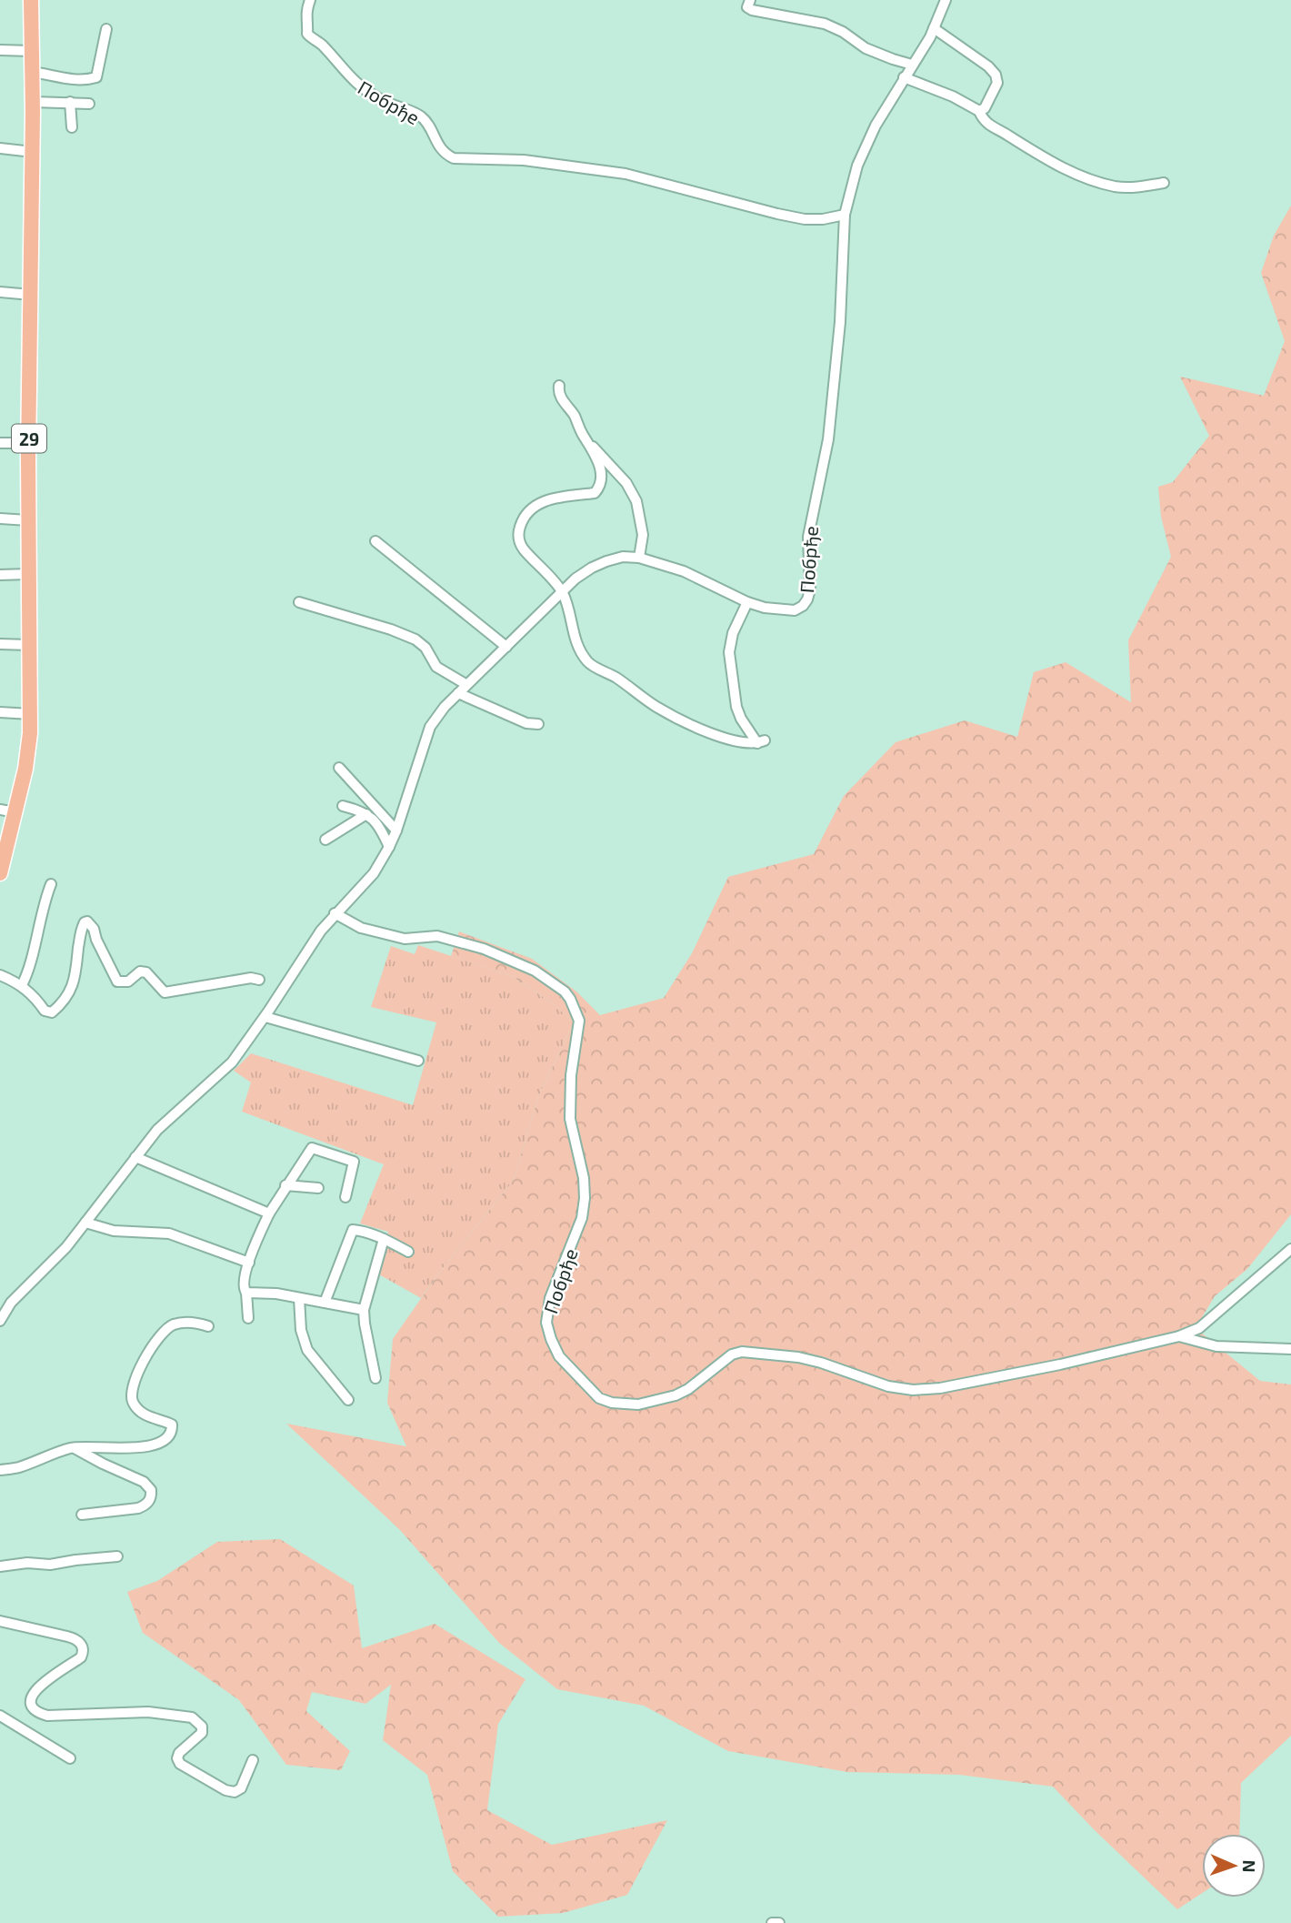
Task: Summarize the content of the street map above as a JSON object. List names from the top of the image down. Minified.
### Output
{"streets":{"main road":["29"],"street":["Побрђе"]},"north":"right"}
